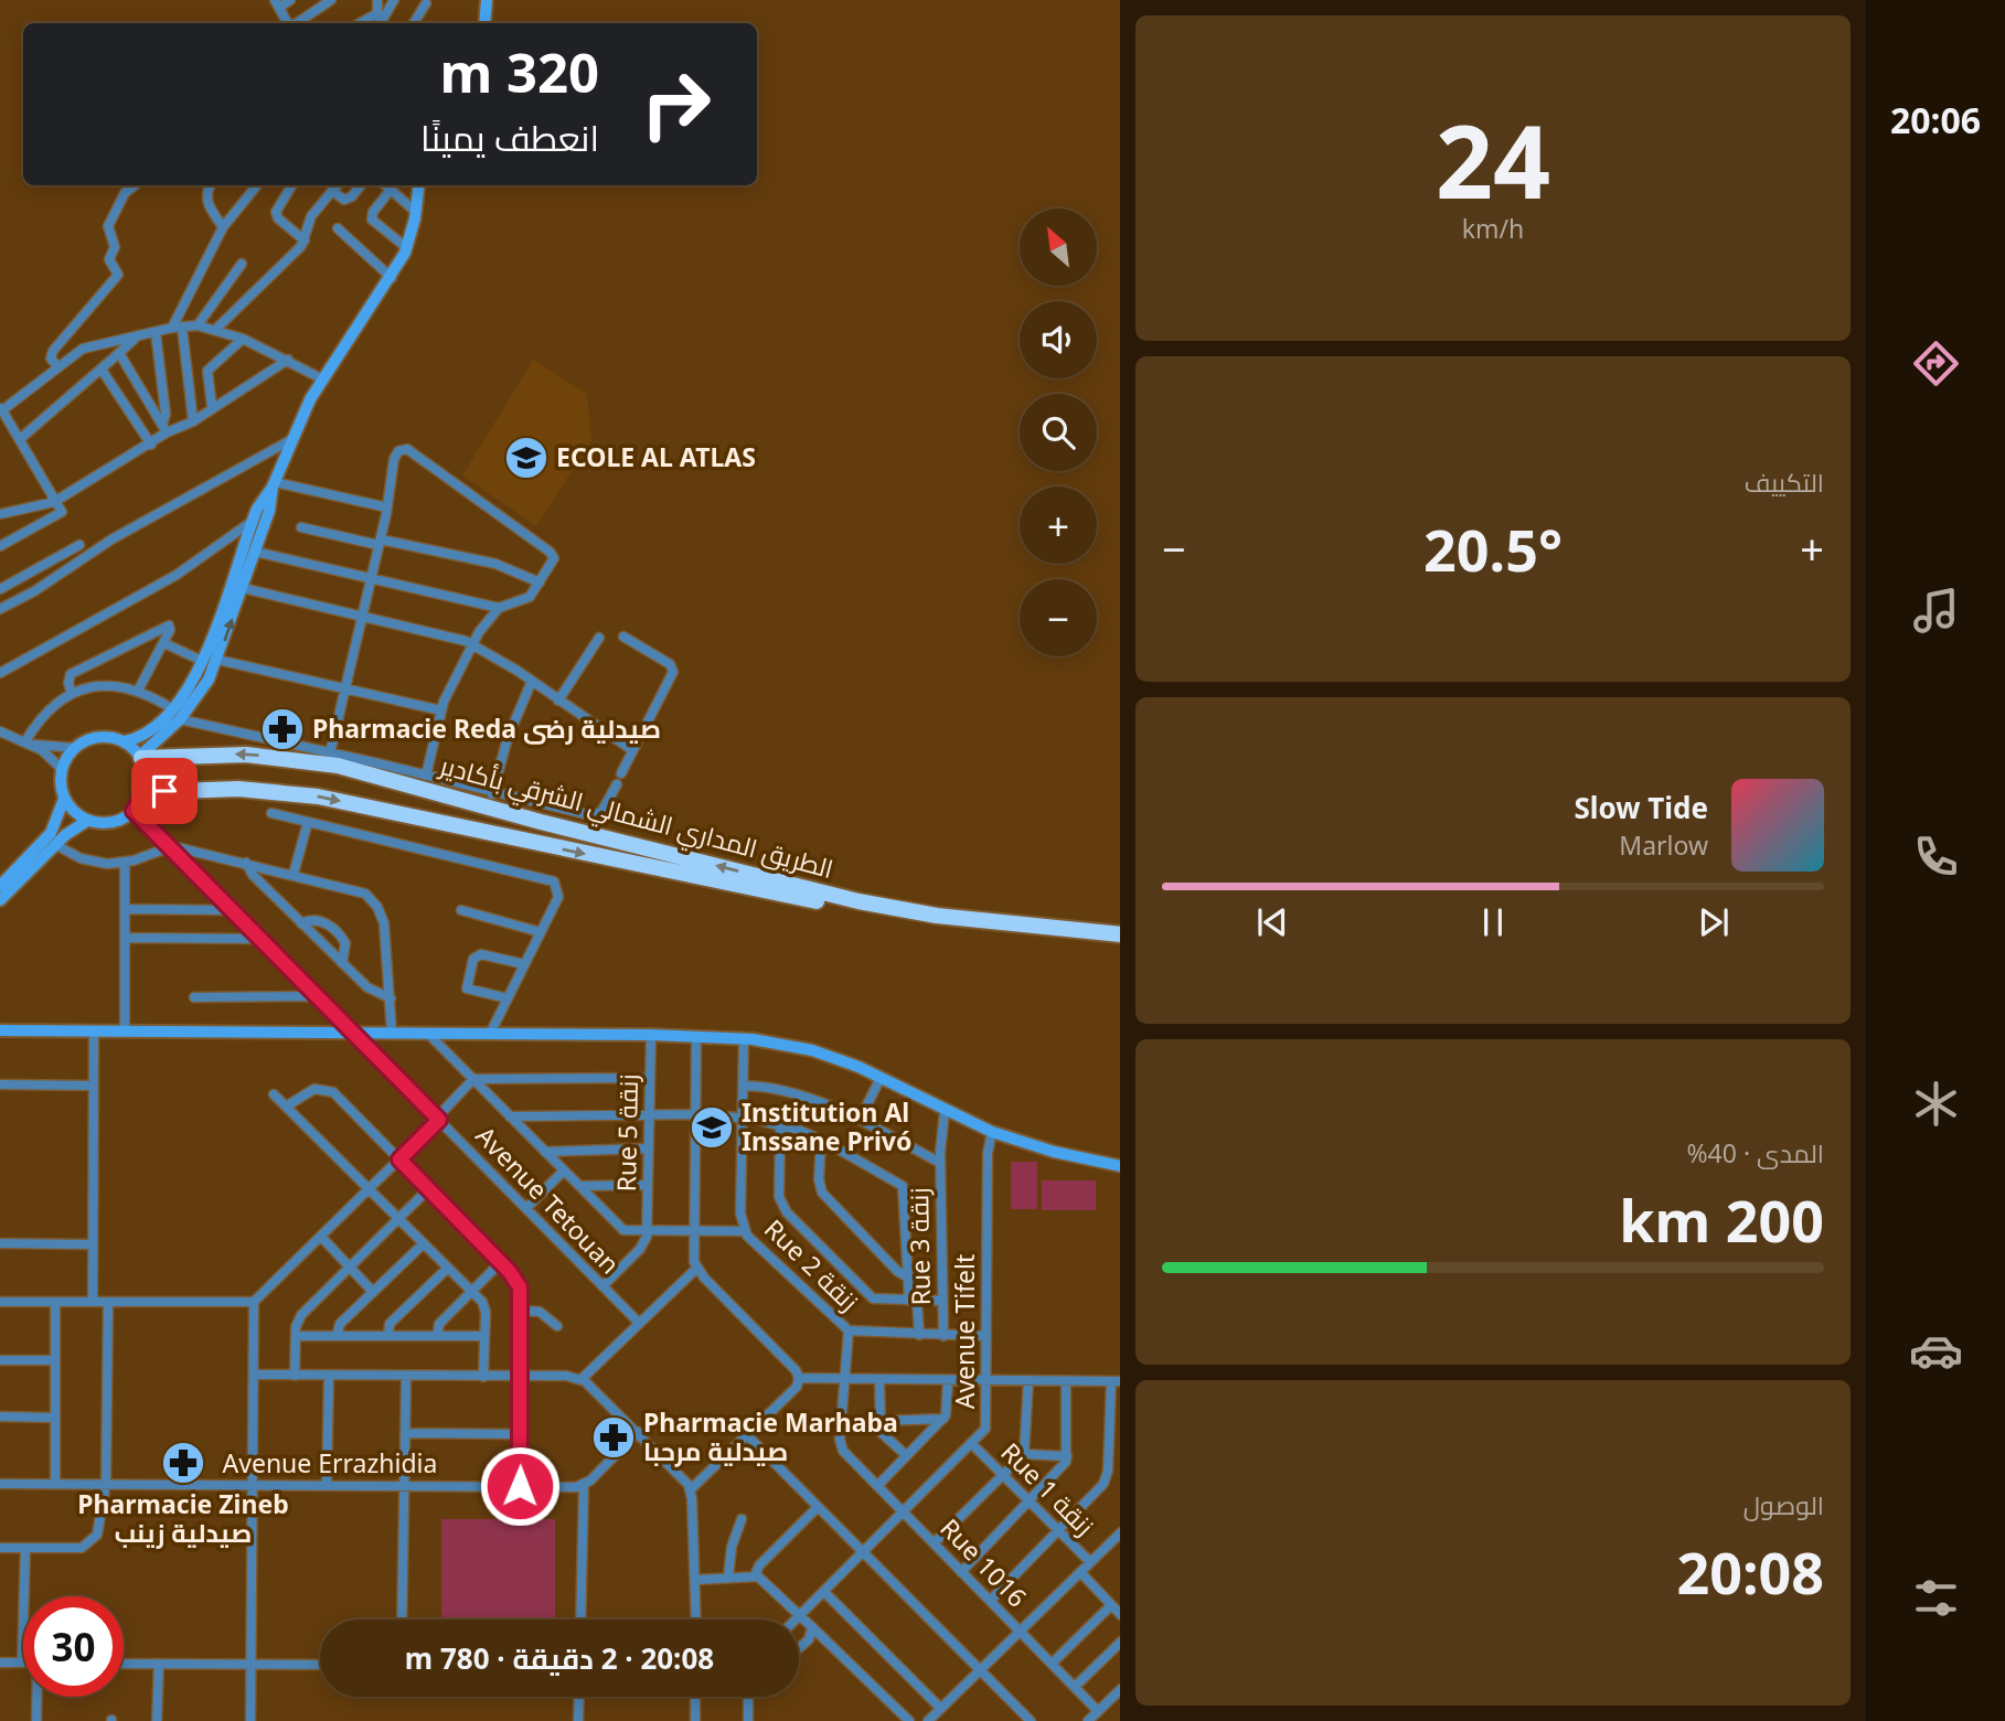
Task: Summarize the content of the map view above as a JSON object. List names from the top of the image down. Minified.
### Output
{"streets":{"highway":["الطريق المداري الشمالي الشرقي بأكادير"],"street":["Rue 5 زنقة","Avenue Tetouan","Rue 3 زنقة","Rue 2 زنقة","Avenue Tifelt","Avenue Errazhidia","Rue 1 زنقة","Rue 1016"]},"crossings":[["الطريق المداري الشمالي الشرقي بأكادير","Avenue Tetouan"],["Rue 3 زنقة","Rue 2 زنقة"],["Rue 2 زنقة","Avenue Tifelt"],["Rue 2 زنقة","Rue 1016"],["Avenue Tifelt","Rue 1 زنقة"],["Avenue Tifelt","Rue 1016"]],"places":{"school or university":["ECOLE AL ATLAS","Institution Al Inssane Privó"],"pharmacy":["Pharmacie Reda صيدلية رضى","Pharmacie Marhaba صيدلية مرحبا","Pharmacie Zineb صيدلية زينب"]},"north":"top left","page":{"tabs":"20:06","tile":[["24","km/h"],"التكييف",["المدى · 40%","200 km"],["الوصول","20:08"]],"turn":["320 m","انعطف يمينًا"],"map_buttons":["+","−"],"heat":["−","20.5°","+"],"song":["Slow Tide","Marlow"],"limit":"30","trip":"20:08 · 2 دقيقة · 780 m"}}
